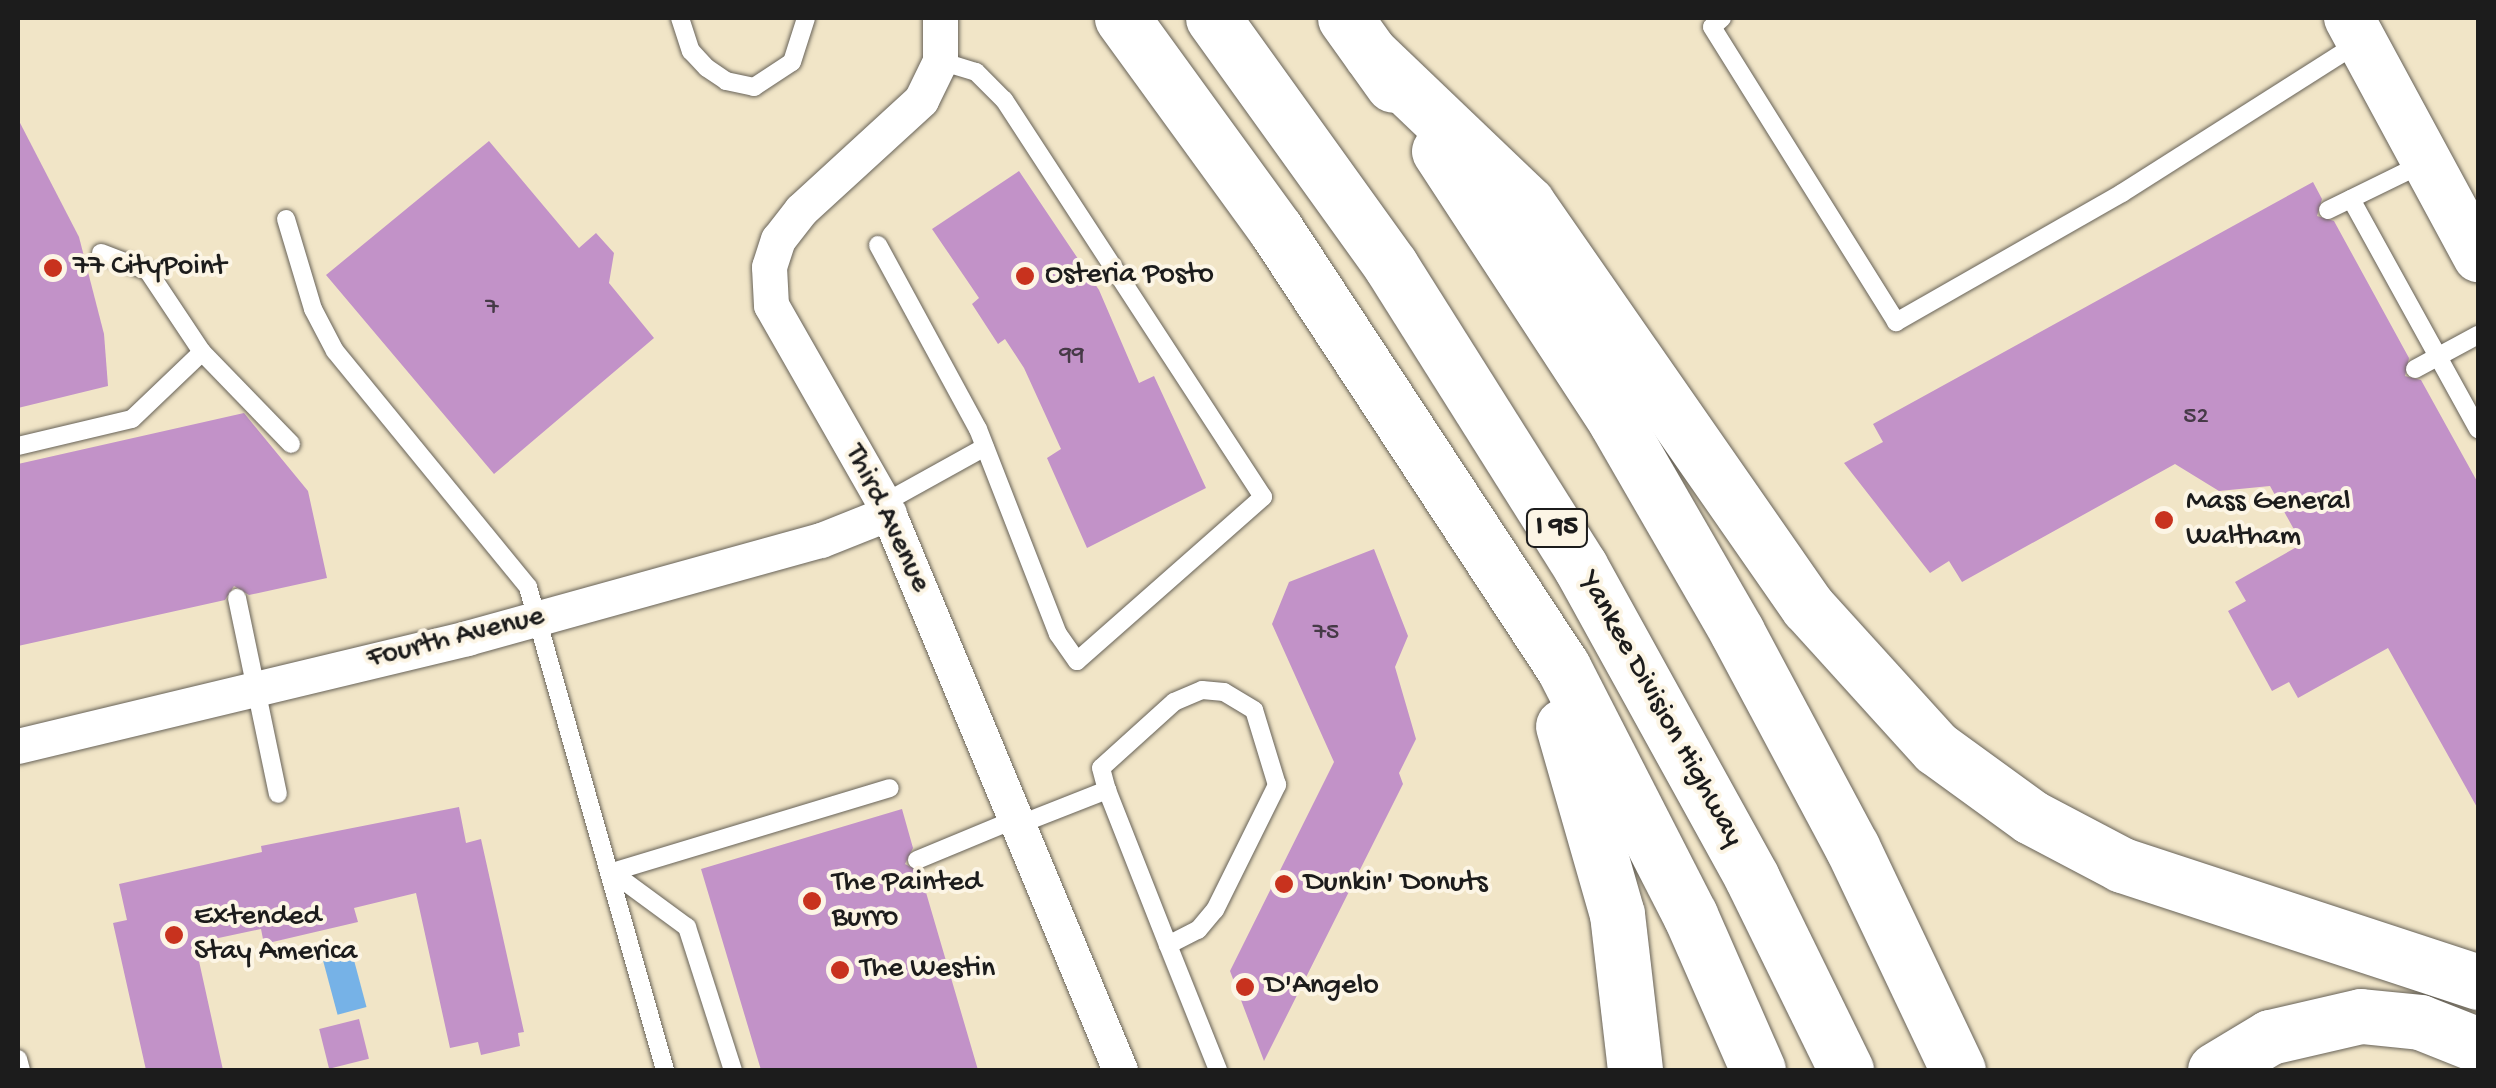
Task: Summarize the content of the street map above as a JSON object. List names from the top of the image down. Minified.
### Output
{"streets":{"highway":["I 95","Yankee Division Highway"],"street":["Third Avenue","Fourth Avenue"]},"crossings":[["Third Avenue","Fourth Avenue"]],"places":["77 CityPoint","Osteria Posto","Mass General Waltham","Dunkin' Donuts","The Painted Burro","Extended Stay America","The Westin","D'Angelo"],"house_numbers":["7","99","52","75"]}
